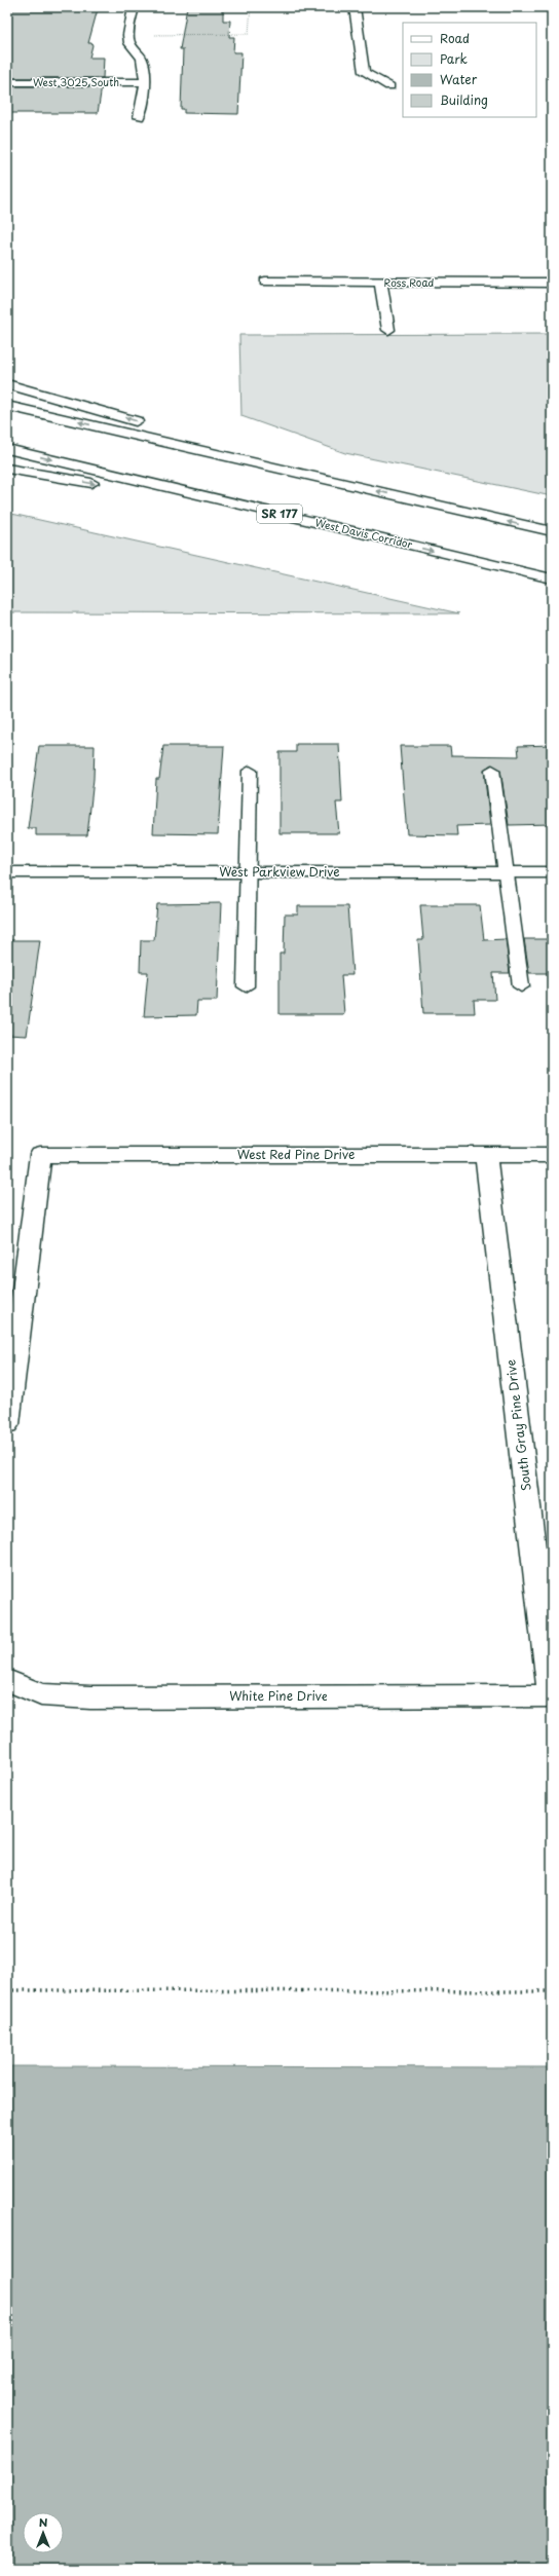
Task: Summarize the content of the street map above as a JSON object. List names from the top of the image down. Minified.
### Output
{"streets":{"main road":["West 3025 South","Ross Road","SR 177","West Davis Corridor","West Parkview Drive","West Red Pine Drive","South Gray Pine Drive","White Pine Drive"]},"crossings":[["West Red Pine Drive","South Gray Pine Drive"],["South Gray Pine Drive","White Pine Drive"]],"legend":["Road","Park","Water","Building"],"north":"top"}
